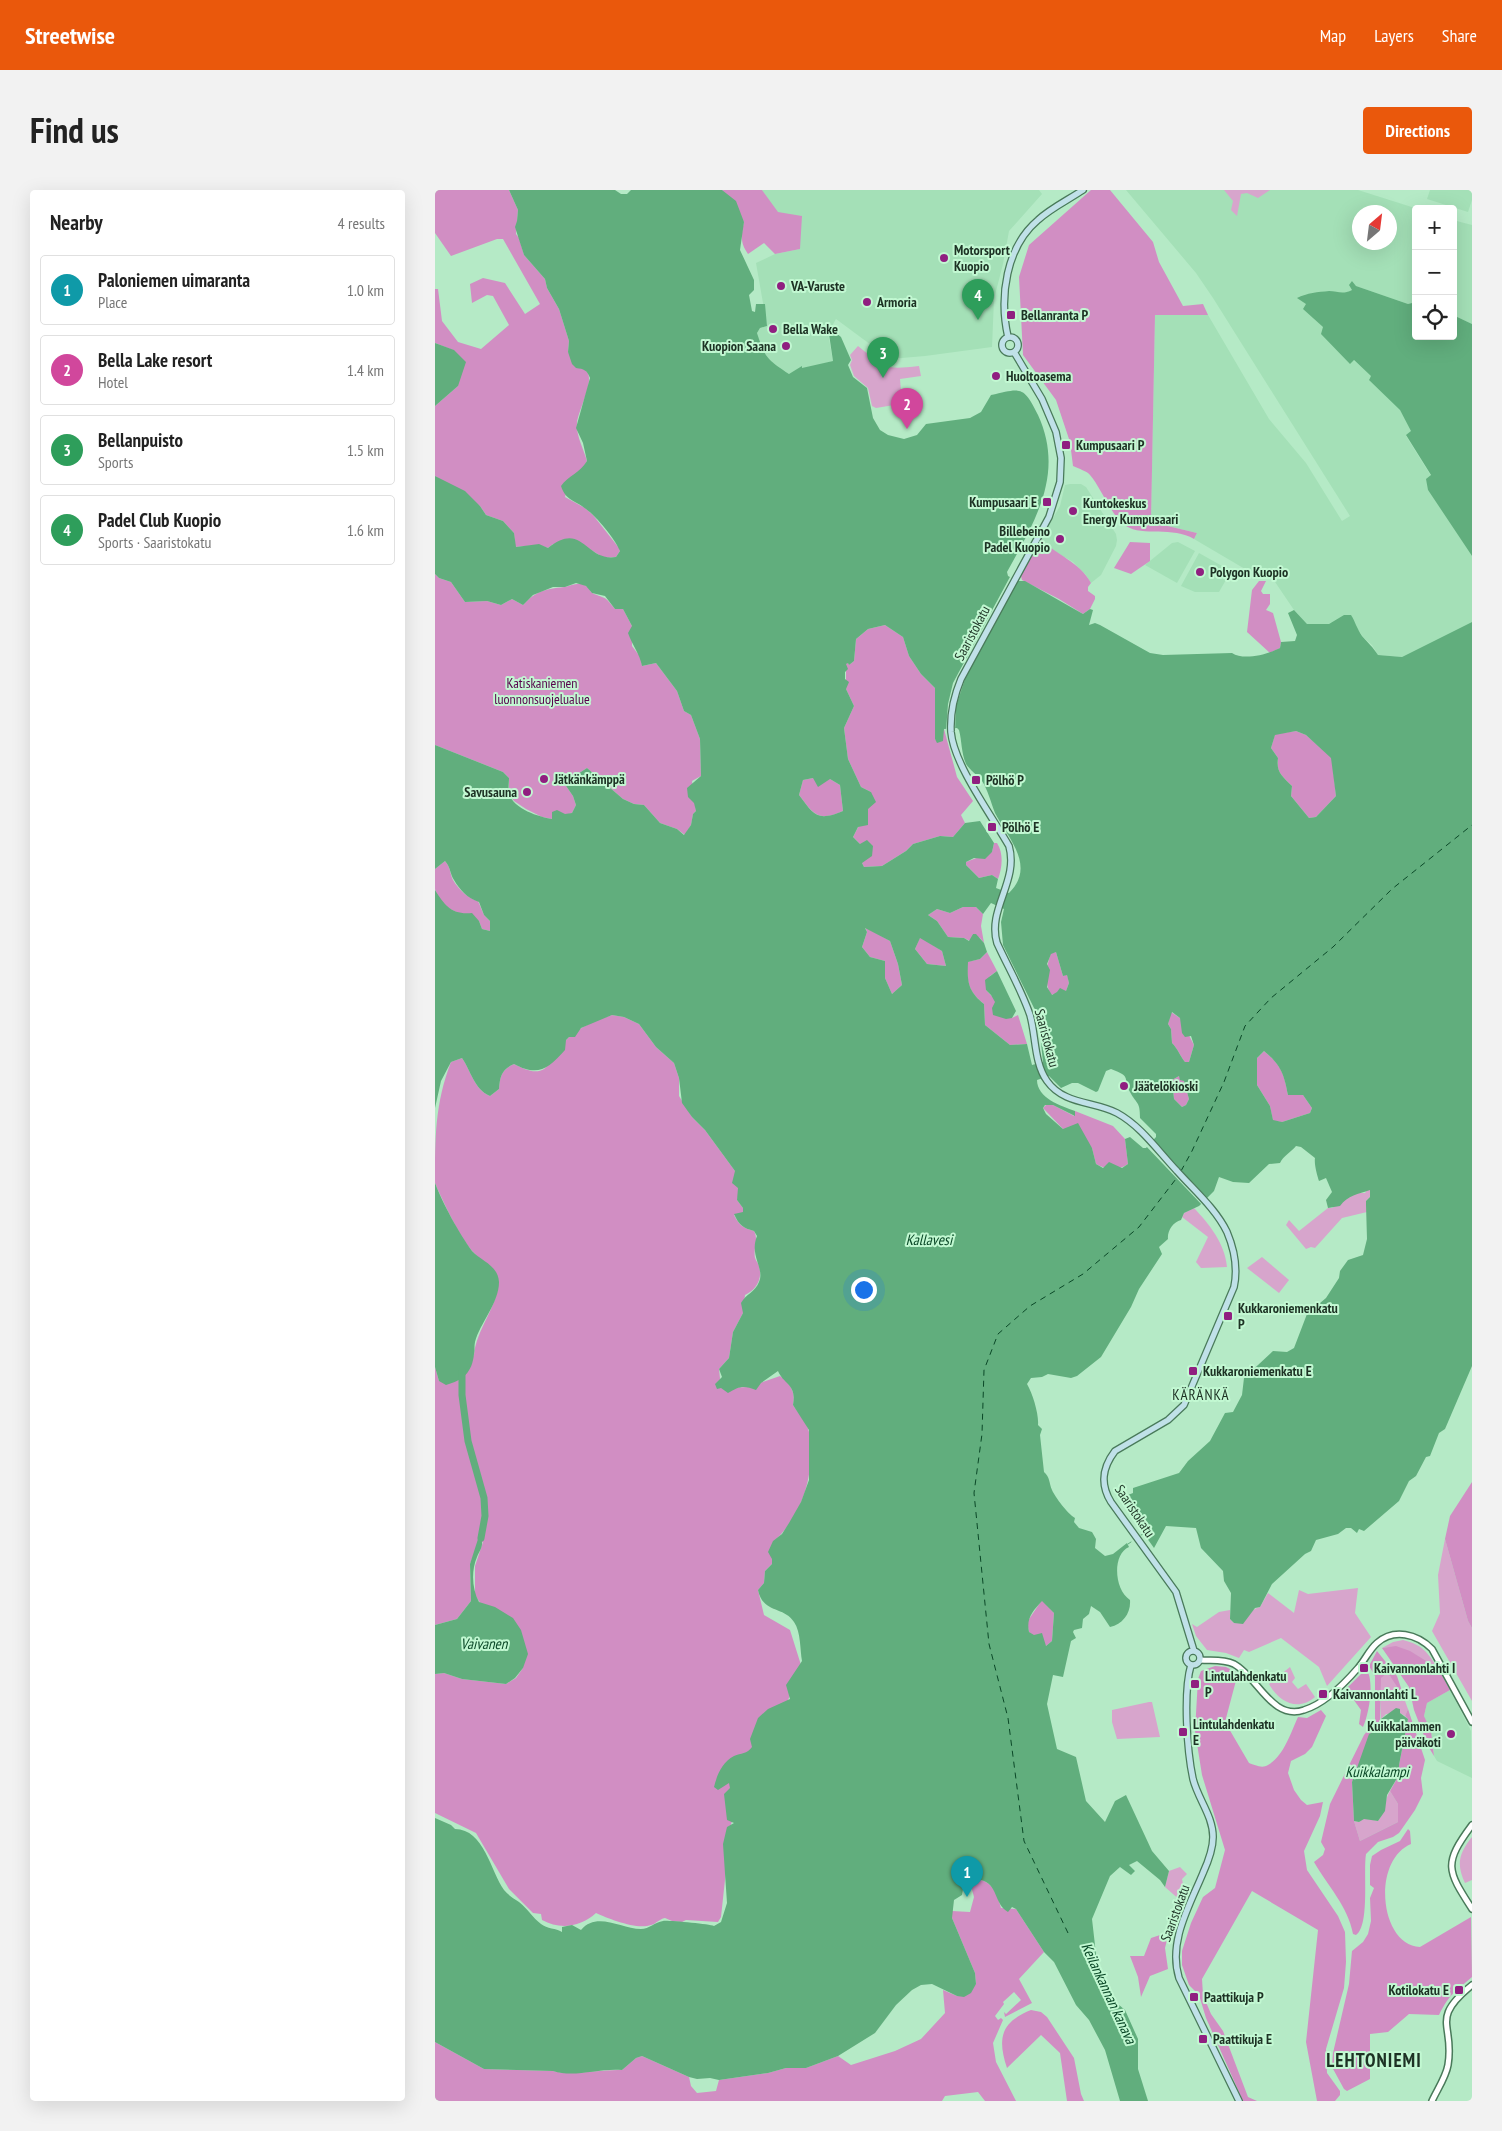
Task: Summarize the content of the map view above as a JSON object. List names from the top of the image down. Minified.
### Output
{"streets":{"main road":["Saaristokatu"]},"districts":["KÄRÄNKÄ","LEHTONIEMI"],"water":["Kallavesi","Vaivanen","Kuikkalampi","Keilankannan kanava"],"parks":["Katiskaniemen luonnonsuojelualue"],"places":{"other":["Motorsport Kuopio","VA-Varuste","Armoria","Bella Wake","Kuopion Saana","Huoltoasema","Kuntokeskus Energy Kumpusaari","Billebeino Padel Kuopio","Polygon Kuopio","Jätkänkämppä","Savusauna","Jäätelökioski","Kuikkalammen päiväkoti"],"transit":["Bellanranta P","Kumpusaari P","Kumpusaari E","Pölhö P","Pölhö E","Kukkaroniemenkatu P","Kukkaroniemenkatu E","Kaivannonlahti I","Lintulahdenkatu P","Kaivannonlahti L","Lintulahdenkatu E","Kotilokatu E","Paattikuja P","Paattikuja E"]},"north":"top right","page":{"header":"Streetwise","nav":["Map","Layers","Share"],"title":"Find us","buttons":"Directions","heading":["Nearby","4 results"],"map_buttons":["+","−"],"list":[{"mark":"1","name":"Paloniemen uimaranta","note":"Place","value":"1.0 km"},{"mark":"2","name":"Bella Lake resort","note":"Hotel","value":"1.4 km"},{"mark":"3","name":"Bellanpuisto","note":"Sports","value":"1.5 km"},{"mark":"4","name":"Padel Club Kuopio","note":"Sports · Saaristokatu","value":"1.6 km"}],"pins":["4","3","2","1"]}}
